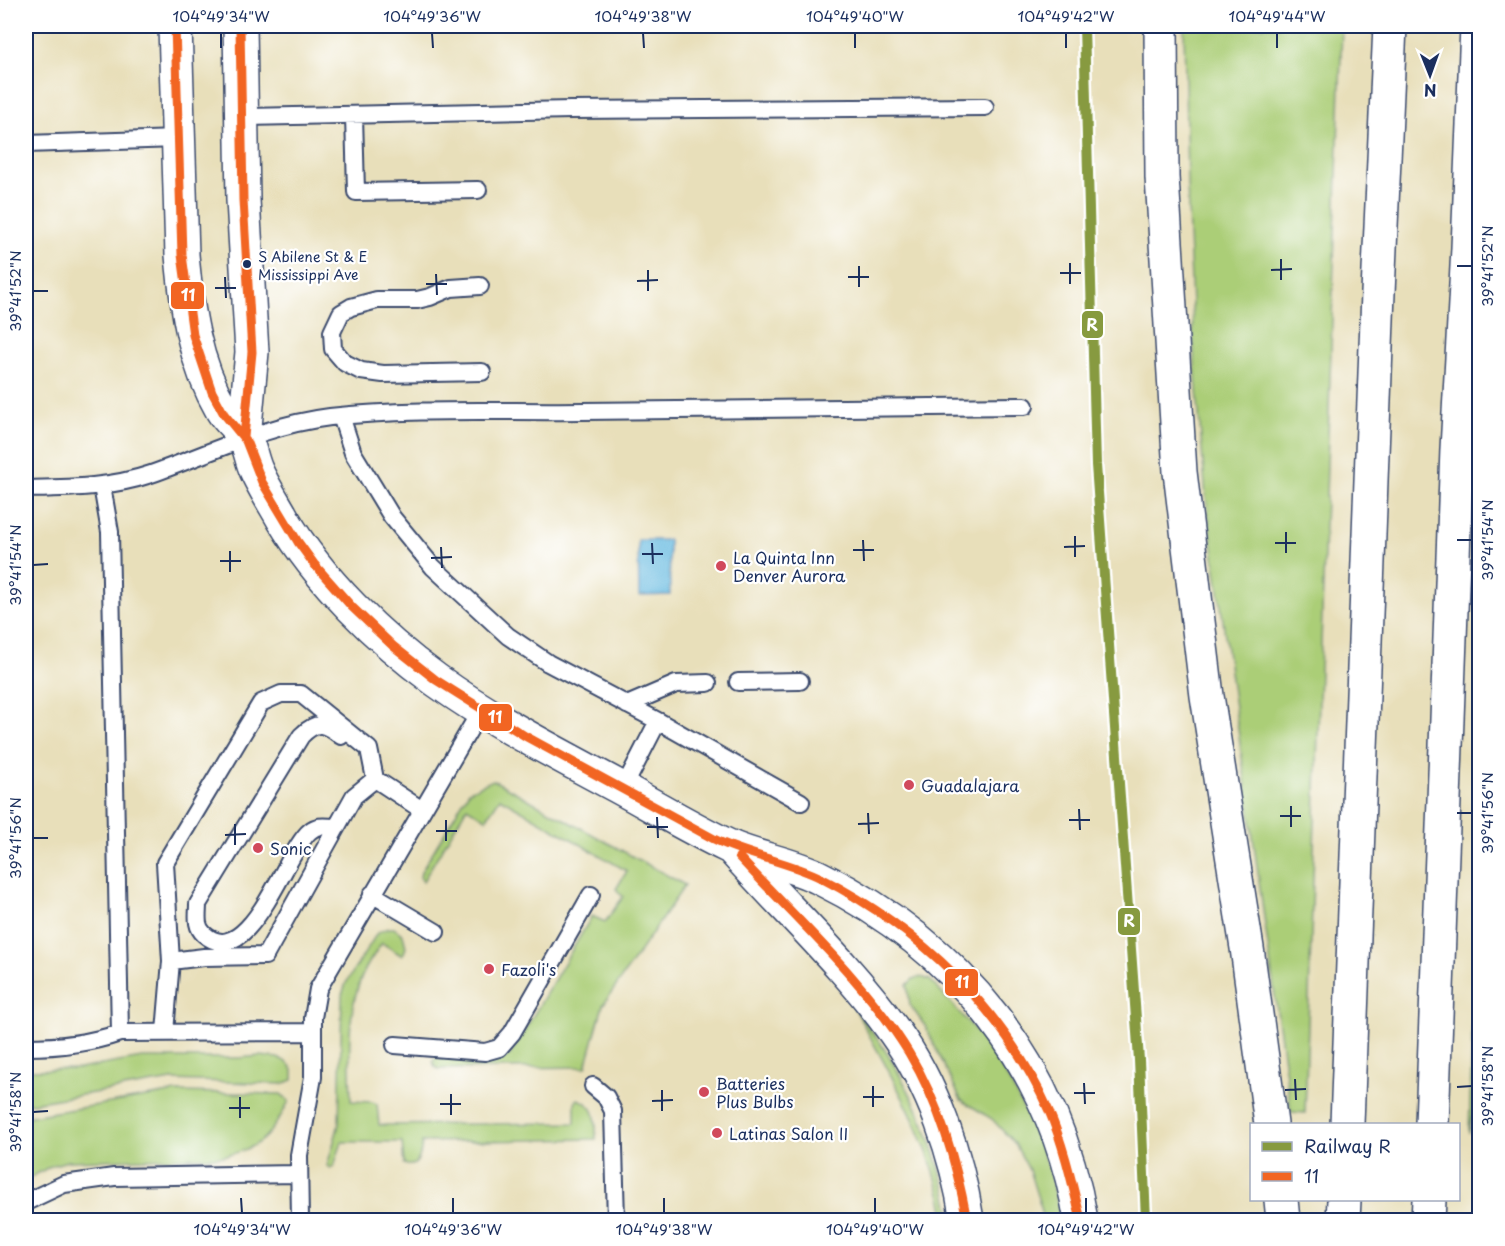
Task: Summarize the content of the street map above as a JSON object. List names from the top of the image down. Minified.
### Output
{"places":["S Abilene St & E Mississippi Ave","La Quinta Inn Denver Aurora","Guadalajara","Sonic","Fazoli's","Batteries Plus Bulbs","Latinas Salon II"],"lines":["rail line R","transit line 11"],"legend":["Railway R","11"],"north":"bottom","coordinates":["104°49'34\"W","104°49'36\"W","104°49'38\"W","104°49'40\"W","104°49'42\"W","104°49'44\"W","39°41'52\"N","39°41'54\"N","39°41'56\"N","39°41'58\"N"]}
